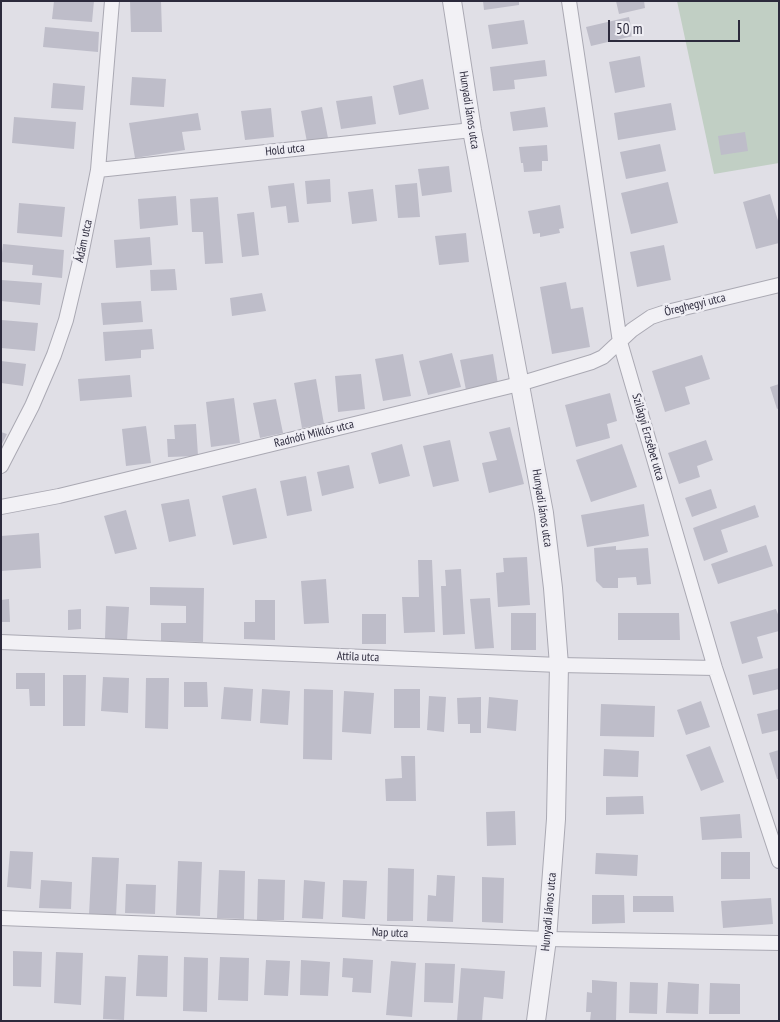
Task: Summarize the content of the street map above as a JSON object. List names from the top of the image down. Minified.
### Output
{"streets":{"street":["Hunyadi János utca","Hold utca","Ádám utca","Öreghegyi utca","Radnóti Miklós utca","Szilágyi Erzsébet utca","Attila utca","Nap utca"]},"crossings":[["Hunyadi János utca","Hold utca"],["Hunyadi János utca","Radnóti Miklós utca"],["Hunyadi János utca","Attila utca"],["Hunyadi János utca","Nap utca"],["Hold utca","Ádám utca"],["Öreghegyi utca","Radnóti Miklós utca"],["Öreghegyi utca","Szilágyi Erzsébet utca"],["Radnóti Miklós utca","Szilágyi Erzsébet utca"],["Szilágyi Erzsébet utca","Attila utca"]],"scale_bar":"50 m"}
